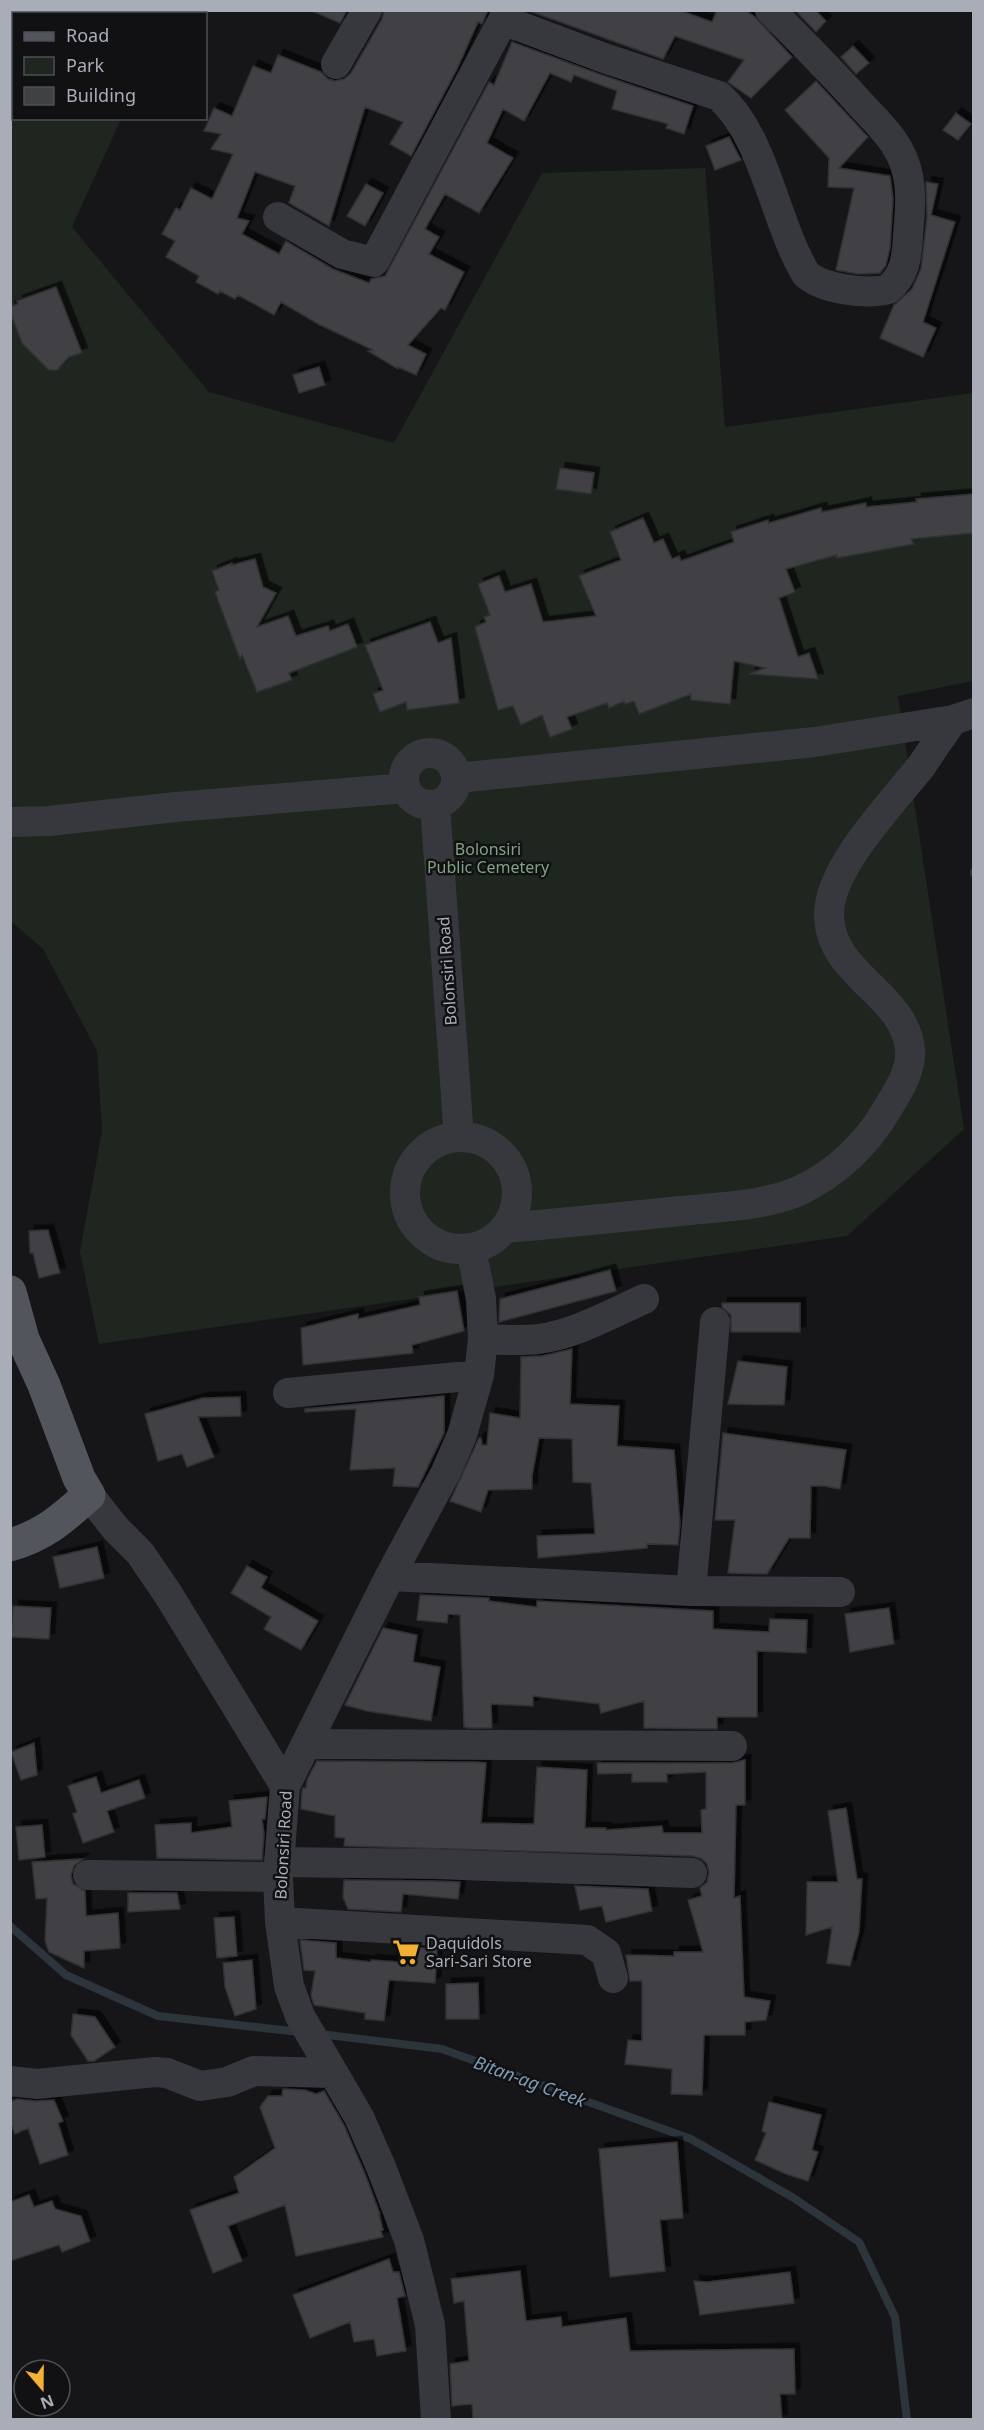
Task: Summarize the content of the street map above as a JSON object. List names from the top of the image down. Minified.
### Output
{"streets":{"street":["Bolonsiri Road"]},"water":["Bitan-ag Creek"],"parks":["Bolonsiri Public Cemetery"],"places":{"supermarket":["Daquidols Sari-Sari Store"]},"legend":["Road","Park","Building"],"north":"bottom"}
